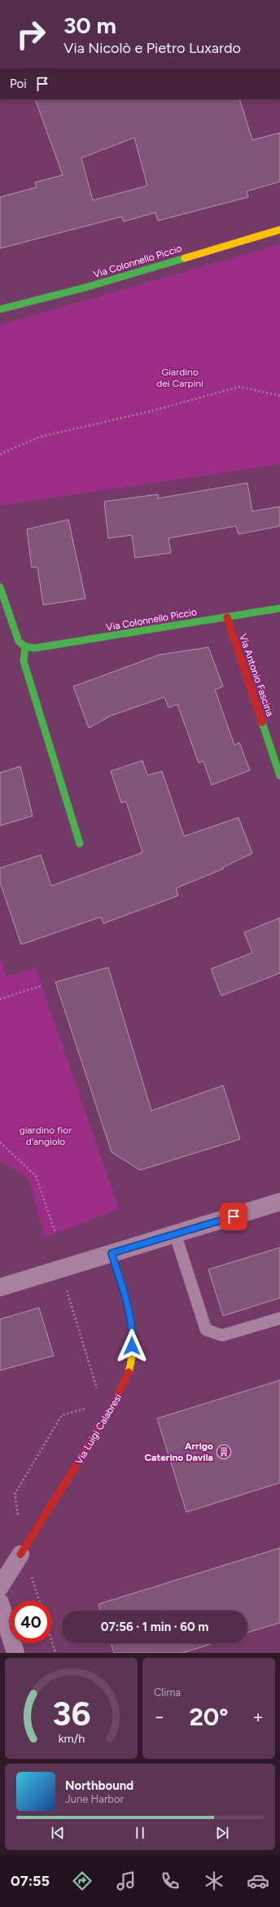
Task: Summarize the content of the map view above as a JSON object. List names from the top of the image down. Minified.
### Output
{"streets":{"street":["Via Colonnello Piccio","Via Antonio Fascina","Via Luigi Calabresi"]},"crossings":[["Via Colonnello Piccio","Via Antonio Fascina"]],"parks":["Giardino dei Carpini","giardino fior d'angiolo"],"places":{"building":["Arrigo Caterino Davila"]},"page":{"turn":["30 m","Via Nicolò e Pietro Luxardo"],"then":"Poi","limit":"40","trip":"07:56 · 1 min · 60 m","tile":"Clima","heat":["−","20°","+"],"song":["Northbound","June Harbor"],"tabs":"07:55","gauge":["36","km/h"]}}
